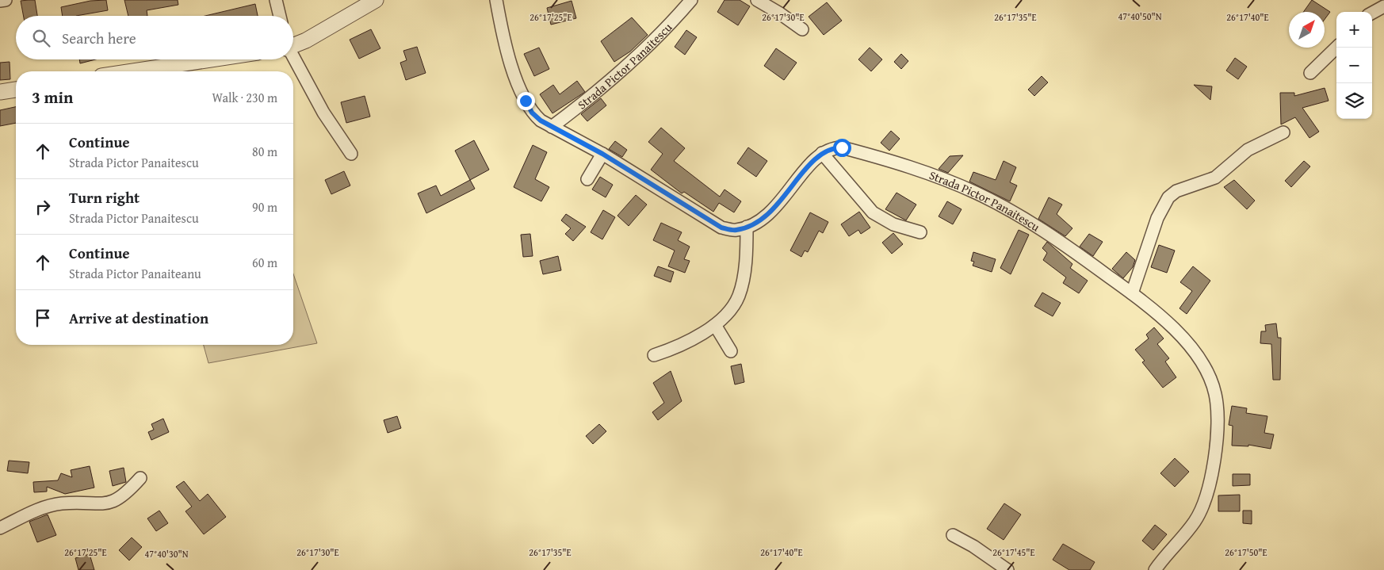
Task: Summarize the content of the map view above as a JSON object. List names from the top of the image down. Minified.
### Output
{"streets":{"street":["Strada Pictor Panaitescu"]},"north":"top right","page":{"map_buttons":["+","−"],"search":"Search here","heading":["3 min","Walk · 230 m"],"list":[["Continue","Strada Pictor Panaitescu","80 m"],["Turn right","Strada Pictor Panaitescu","90 m"],["Continue","Strada Pictor Panaiteanu","60 m"],"Arrive at destination"]},"coordinates":["47°40'50\"N","26°17'25\"E","26°17'30\"E","26°17'35\"E","26°17'40\"E","26°17'45\"E","26°17'50\"E","47°40'30\"N"]}
